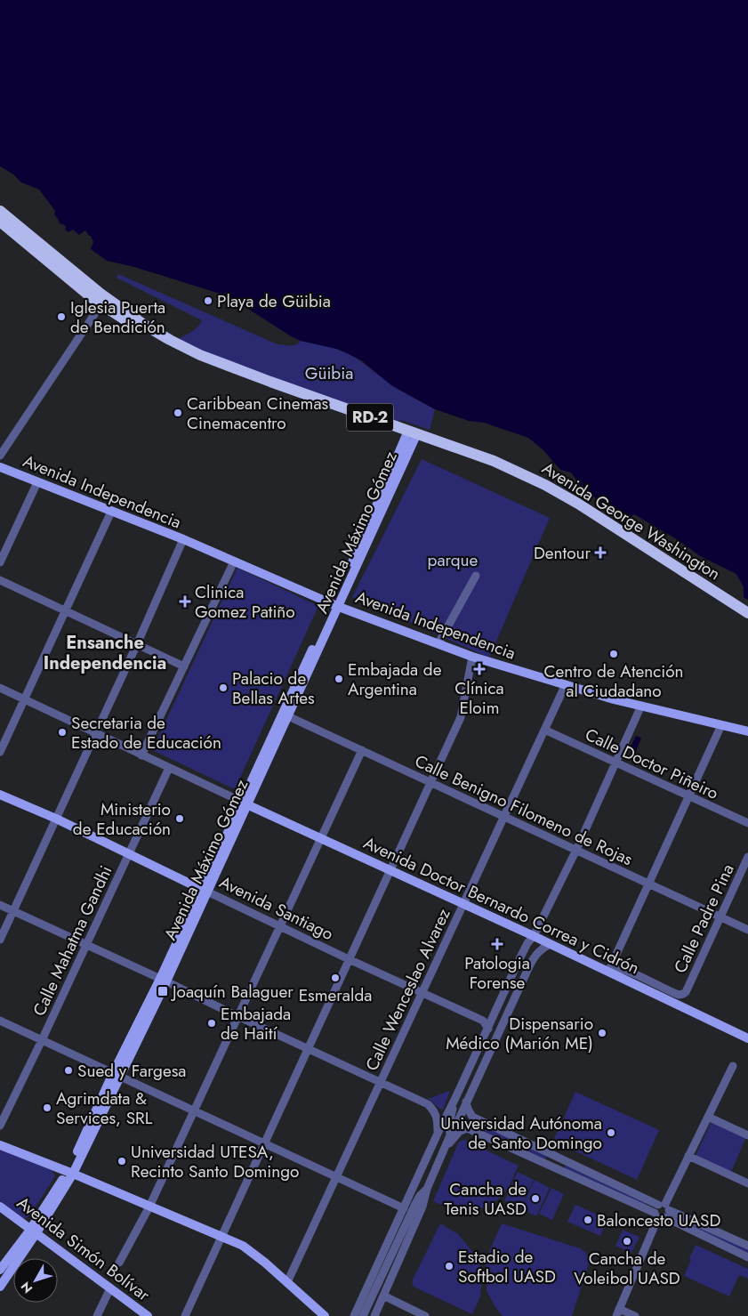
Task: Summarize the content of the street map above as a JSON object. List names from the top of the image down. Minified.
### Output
{"streets":{"highway":["RD-2","Avenida George Washington"],"main road":["Avenida Independencia","Avenida Máximo Gómez","Avenida Doctor Bernardo Correa y Cidrón","Avenida Santiago","Avenida Simón Bolívar"],"street":["Calle Doctor Piñeiro","Calle Benigno Filomeno de Rojas","Calle Padre Pina","Calle Mahatma Gandhi","Calle Wenceslao Alvarez"]},"crossings":[["Avenida Independencia","Avenida Máximo Gómez"],["Avenida Independencia","Calle Wenceslao Alvarez"],["Avenida George Washington","Avenida Máximo Gómez"],["Avenida Máximo Gómez","Calle Benigno Filomeno de Rojas"],["Avenida Máximo Gómez","Avenida Doctor Bernardo Correa y Cidrón"],["Avenida Máximo Gómez","Avenida Santiago"],["Avenida Máximo Gómez","Avenida Simón Bolívar"],["Calle Doctor Piñeiro","Calle Wenceslao Alvarez"],["Calle Benigno Filomeno de Rojas","Calle Padre Pina"],["Calle Benigno Filomeno de Rojas","Calle Wenceslao Alvarez"],["Avenida Doctor Bernardo Correa y Cidrón","Calle Padre Pina"],["Avenida Doctor Bernardo Correa y Cidrón","Calle Wenceslao Alvarez"],["Avenida Santiago","Calle Mahatma Gandhi"],["Avenida Santiago","Calle Wenceslao Alvarez"]],"districts":["Ensanche Independencia"],"parks":["Güibia","parque"],"places":{"other":["Playa de Güibia","Iglesia Puerta de Bendición","Caribbean Cinemas Cinemacentro","Centro de Atención al Ciudadano","Embajada de Argentina","Palacio de Bellas Artes","Secretaria de Estado de Educación","Ministerio de Educación","Esmeralda","Embajada de Haití","Dispensario Médico (Marión ME)","Sued y Fargesa","Agrimdata & Services, SRL","Universidad Autónoma de Santo Domingo","Universidad UTESA, Recinto Santo Domingo","Cancha de Tenis UASD","Baloncesto UASD","Cancha de Voleibol UASD","Estadio de Softbol UASD"],"health":["Dentour","Clinica Gomez Patiño","Clínica Eloim","Patologia Forense"],"transit":["Joaquín Balaguer"]},"north":"bottom left"}
